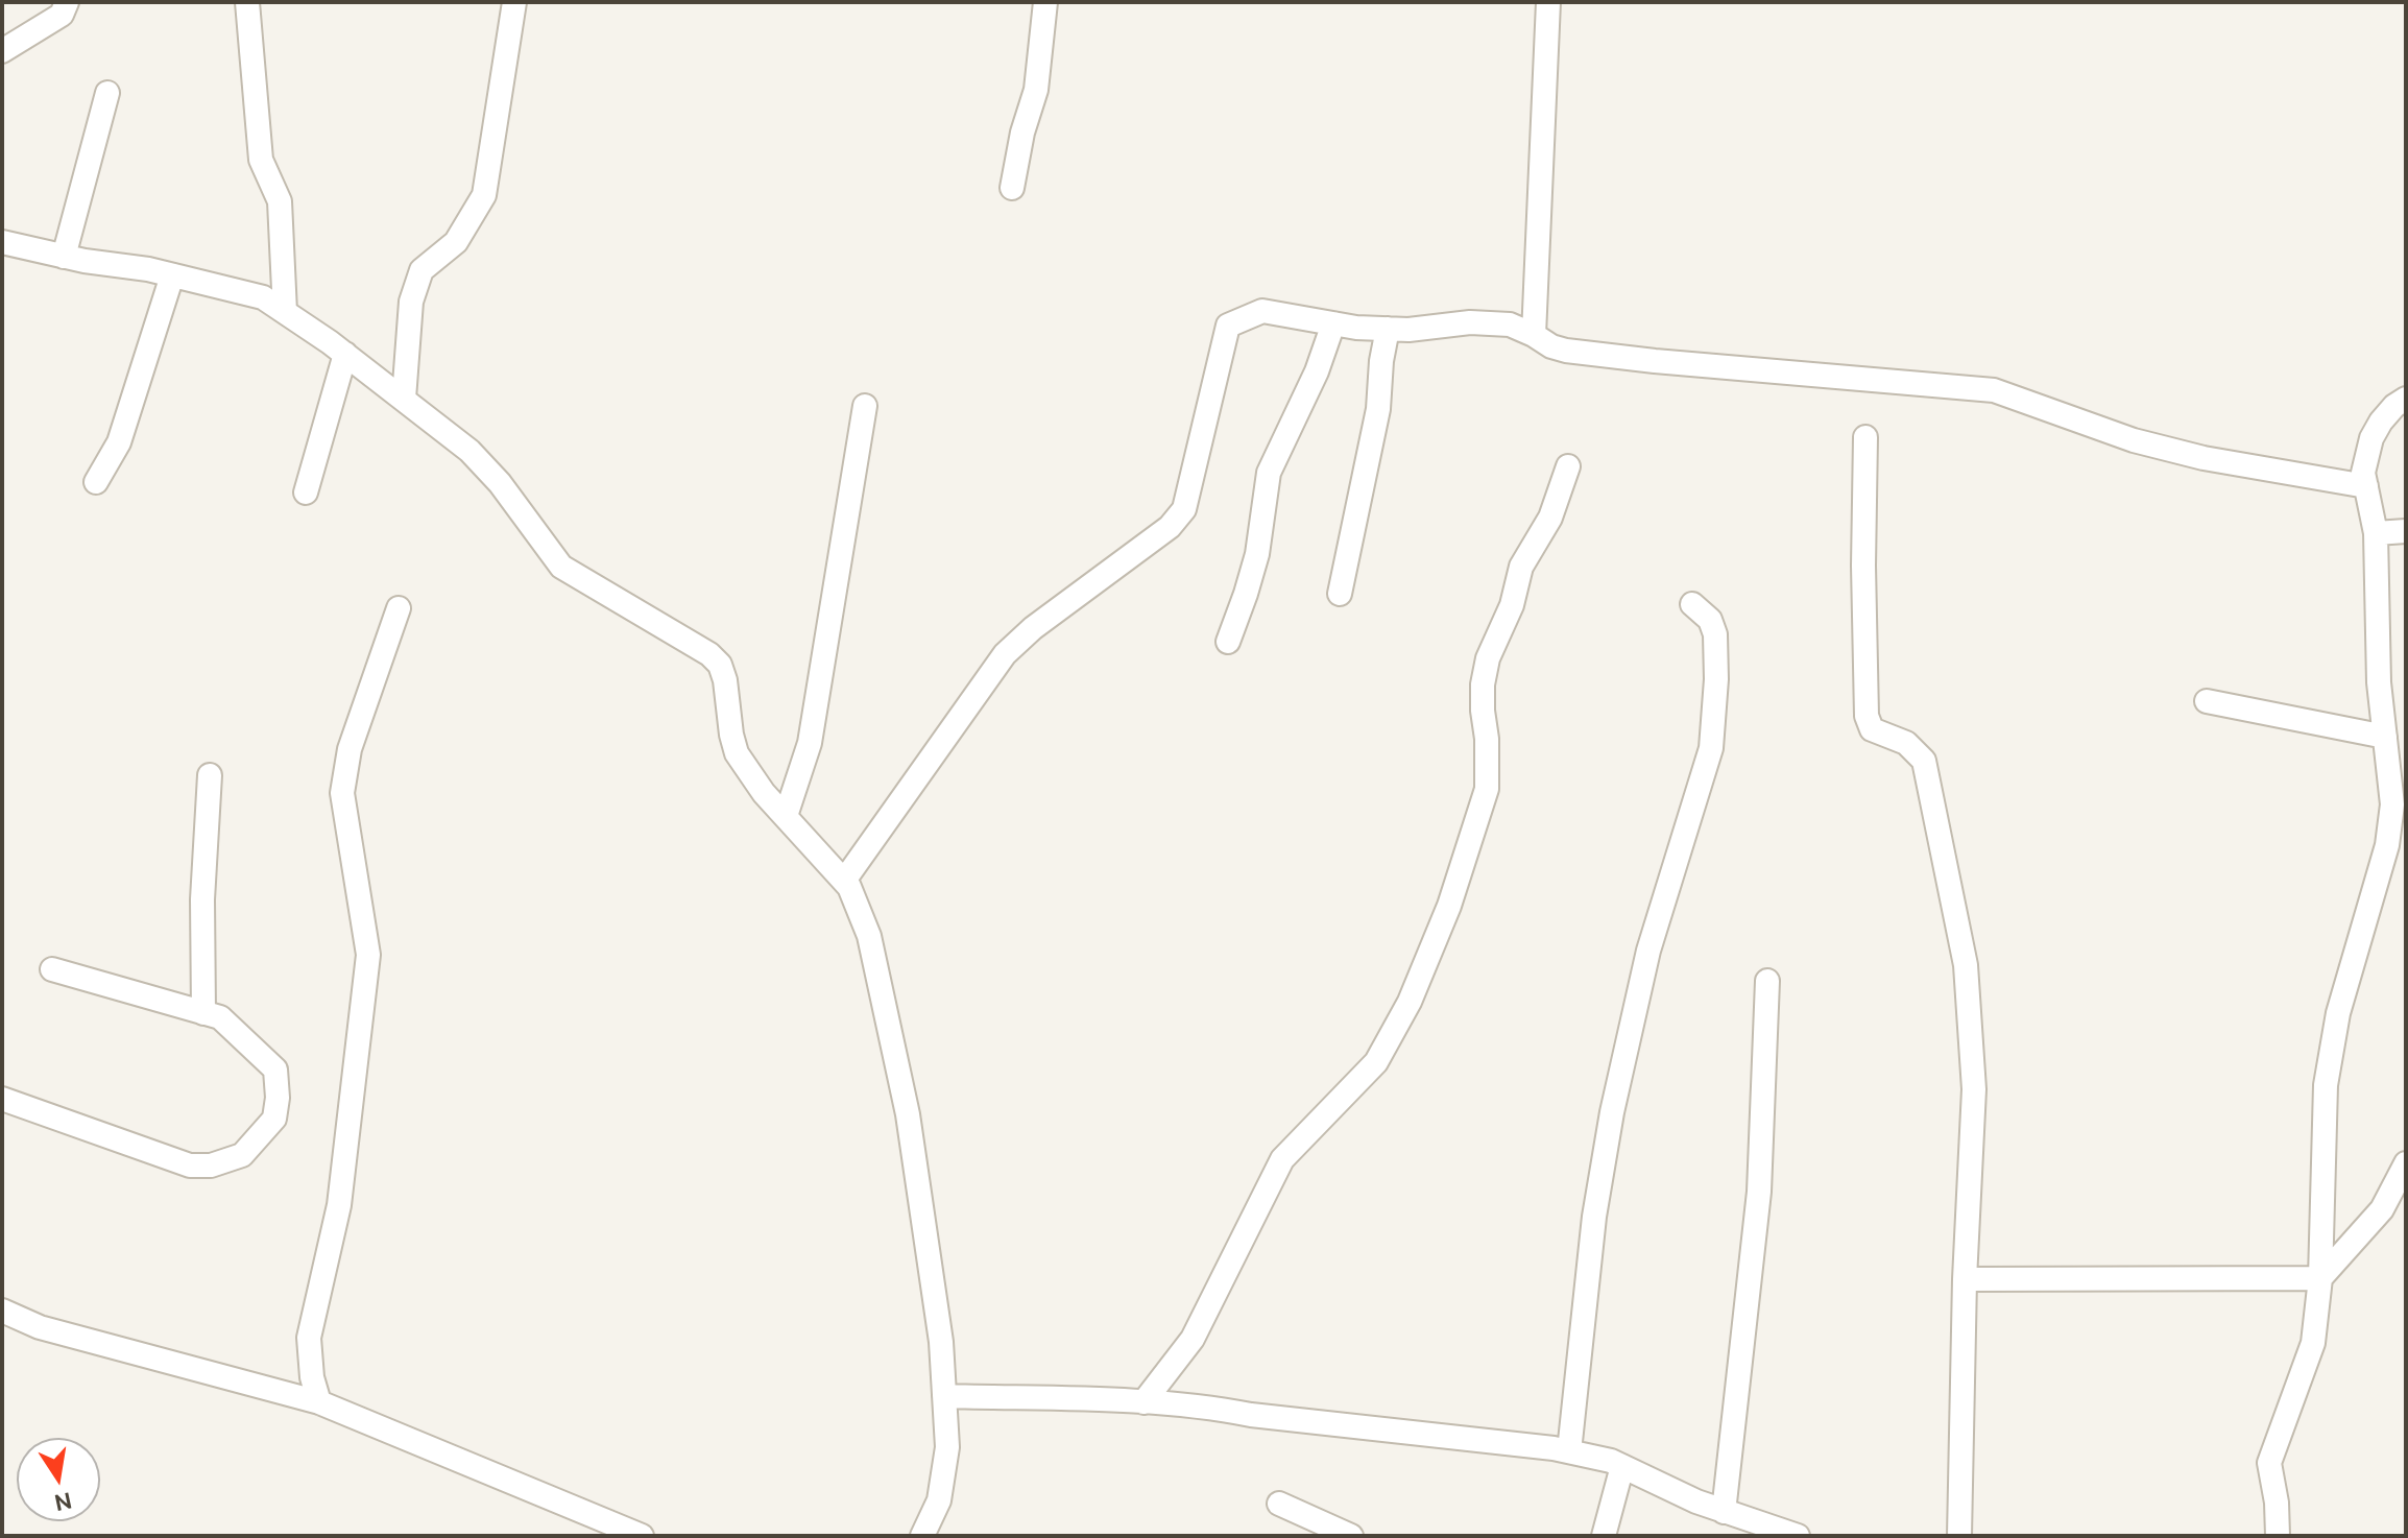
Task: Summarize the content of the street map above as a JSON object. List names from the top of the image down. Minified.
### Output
{"north":"bottom"}
